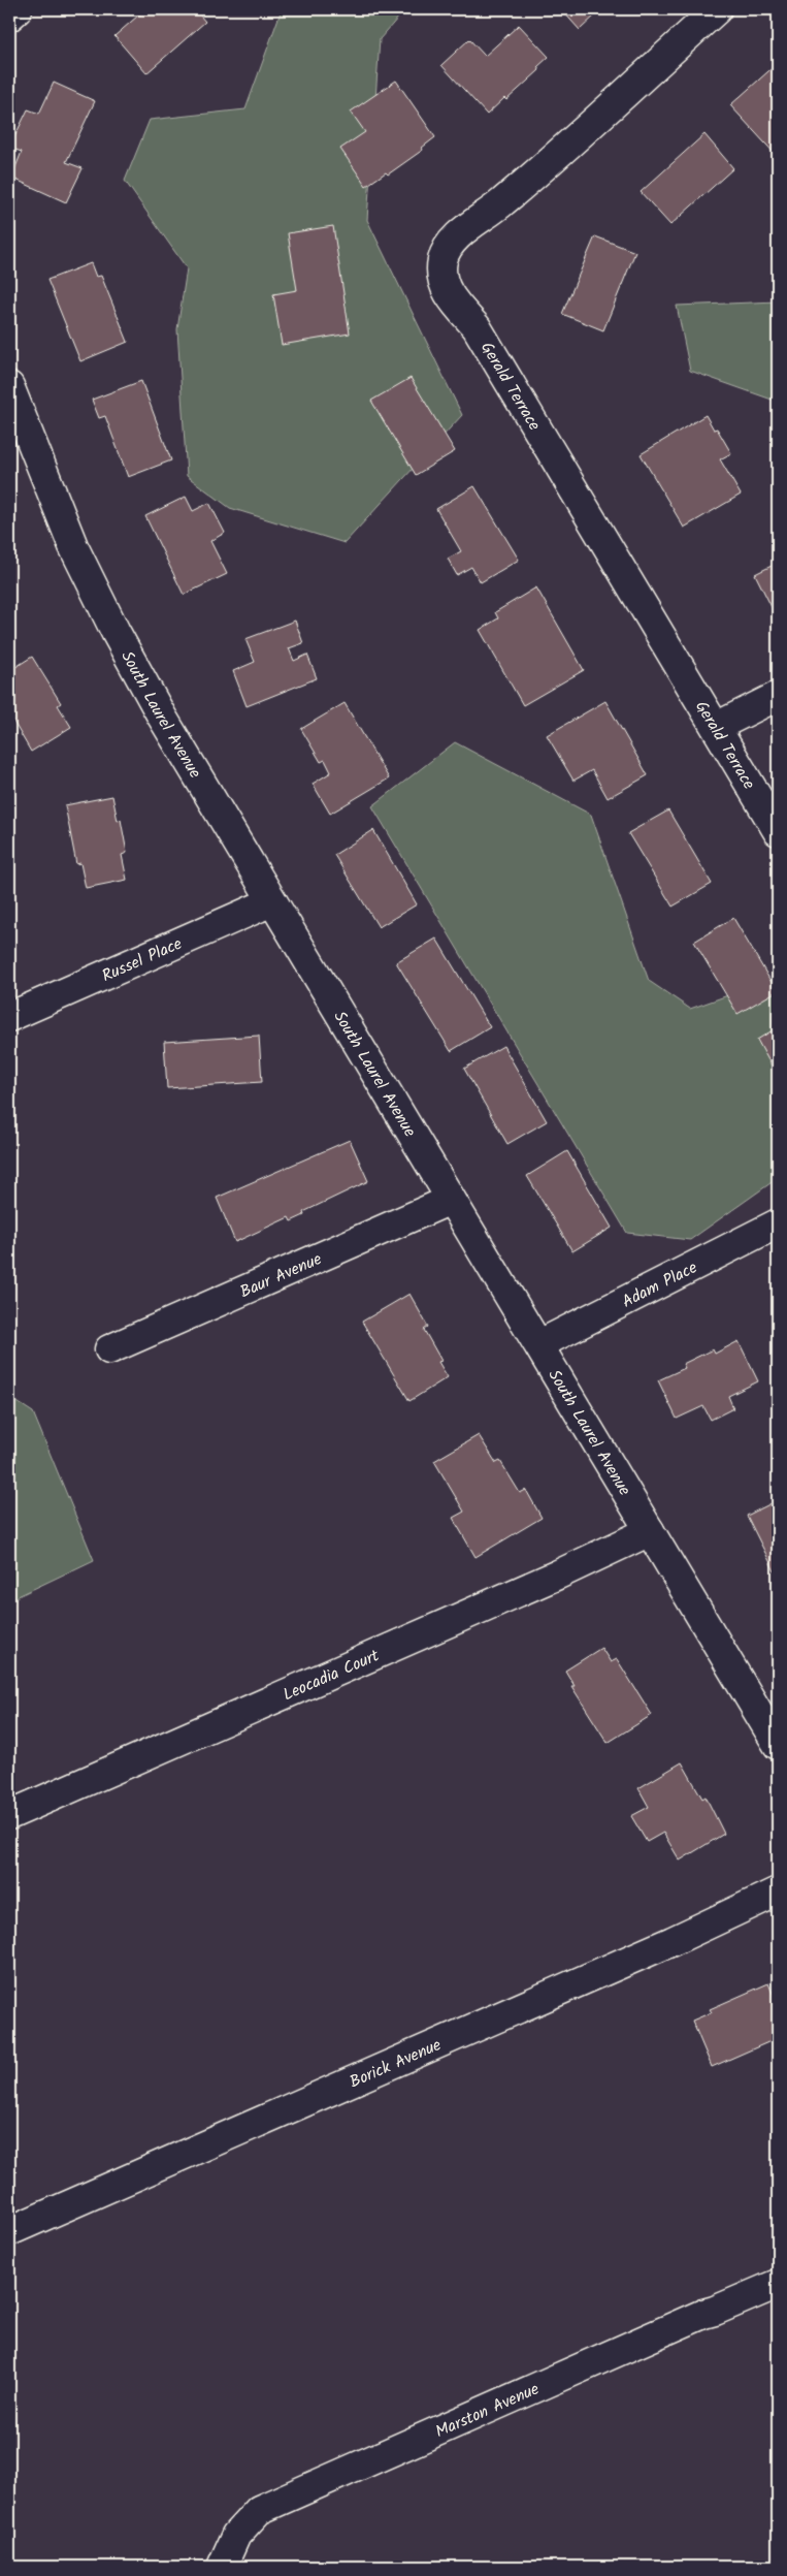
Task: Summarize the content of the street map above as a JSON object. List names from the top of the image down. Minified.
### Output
{"streets":{"street":["Gerald Terrace","South Laurel Avenue","Russel Place","Baur Avenue","Adam Place","Leocadia Court","Borick Avenue","Marston Avenue"]},"crossings":[["South Laurel Avenue","Russel Place"],["South Laurel Avenue","Baur Avenue"],["South Laurel Avenue","Adam Place"],["South Laurel Avenue","Leocadia Court"]]}
